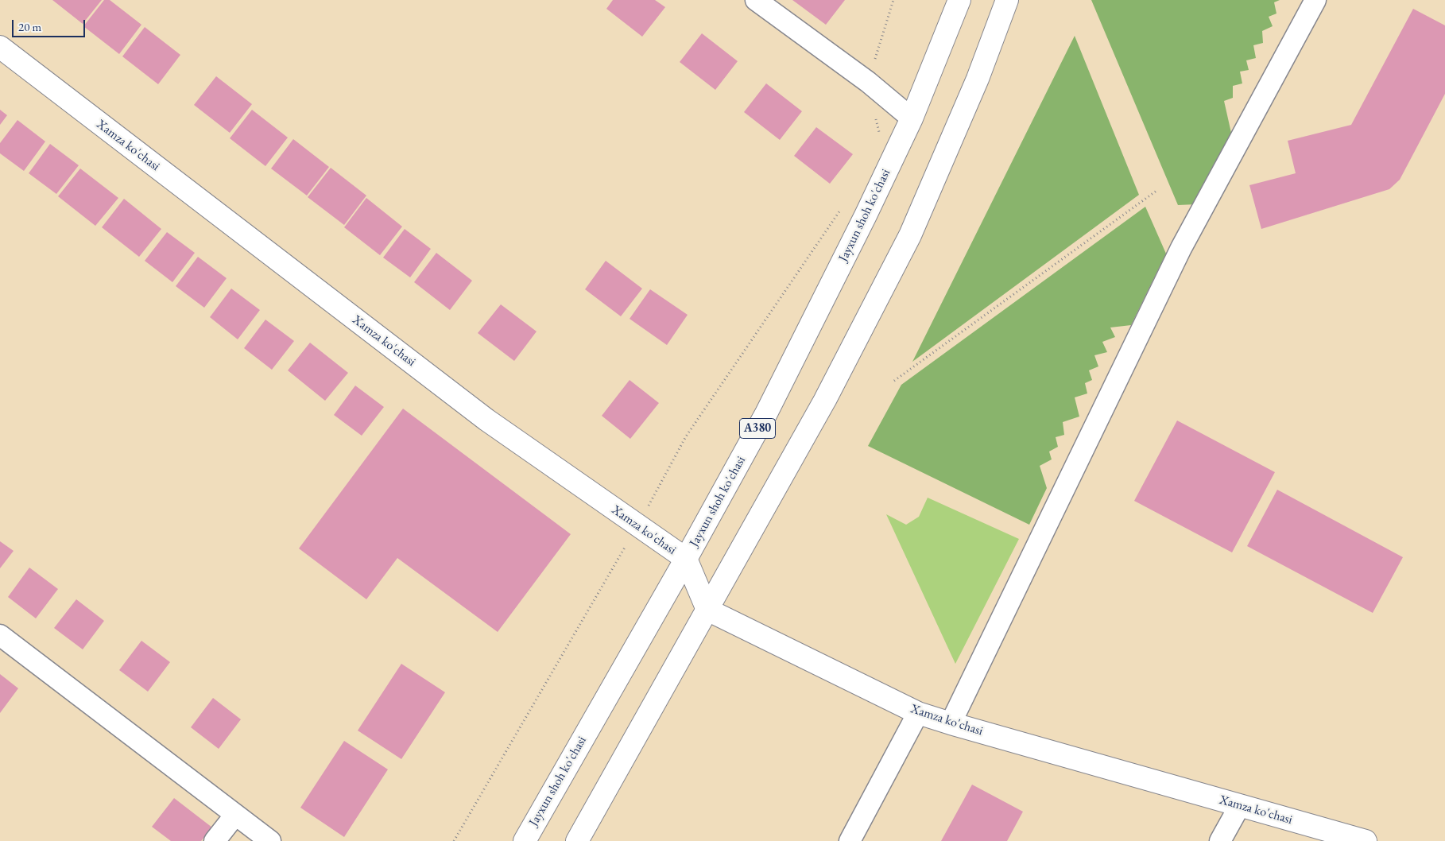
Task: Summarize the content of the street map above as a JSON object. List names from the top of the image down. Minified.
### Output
{"streets":{"main road":["Xamza ko'chasi","Jayxun shoh ko'chasi","A380"]},"crossings":[["Xamza ko'chasi","Jayxun shoh ko'chasi"]],"scale_bar":"20 m"}
